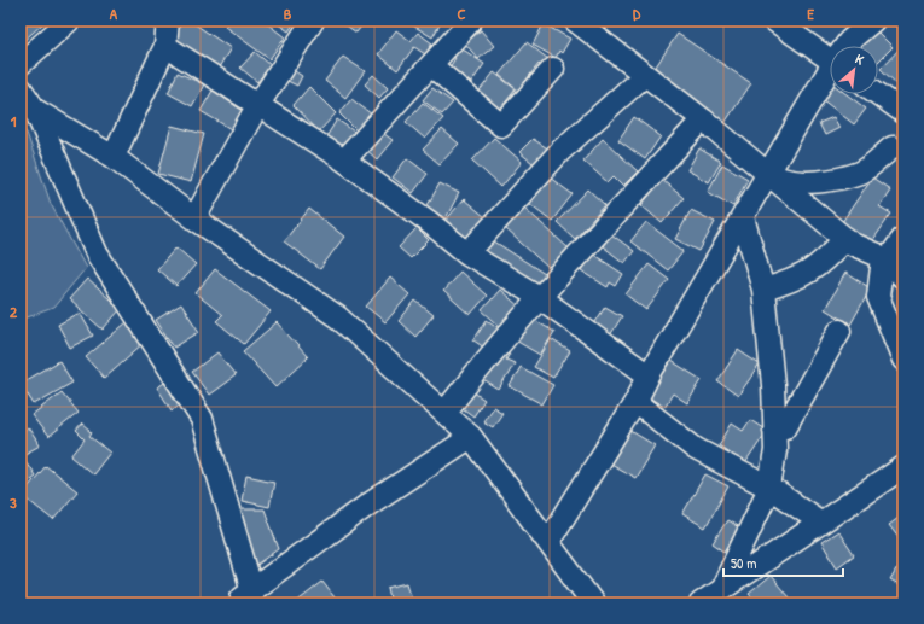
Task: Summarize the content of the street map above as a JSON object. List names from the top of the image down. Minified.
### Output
{"scale_bar":"50 m","north":"top right","grid":{"columns":["A","B","C","D","E"],"rows":["1","2","3"]}}
